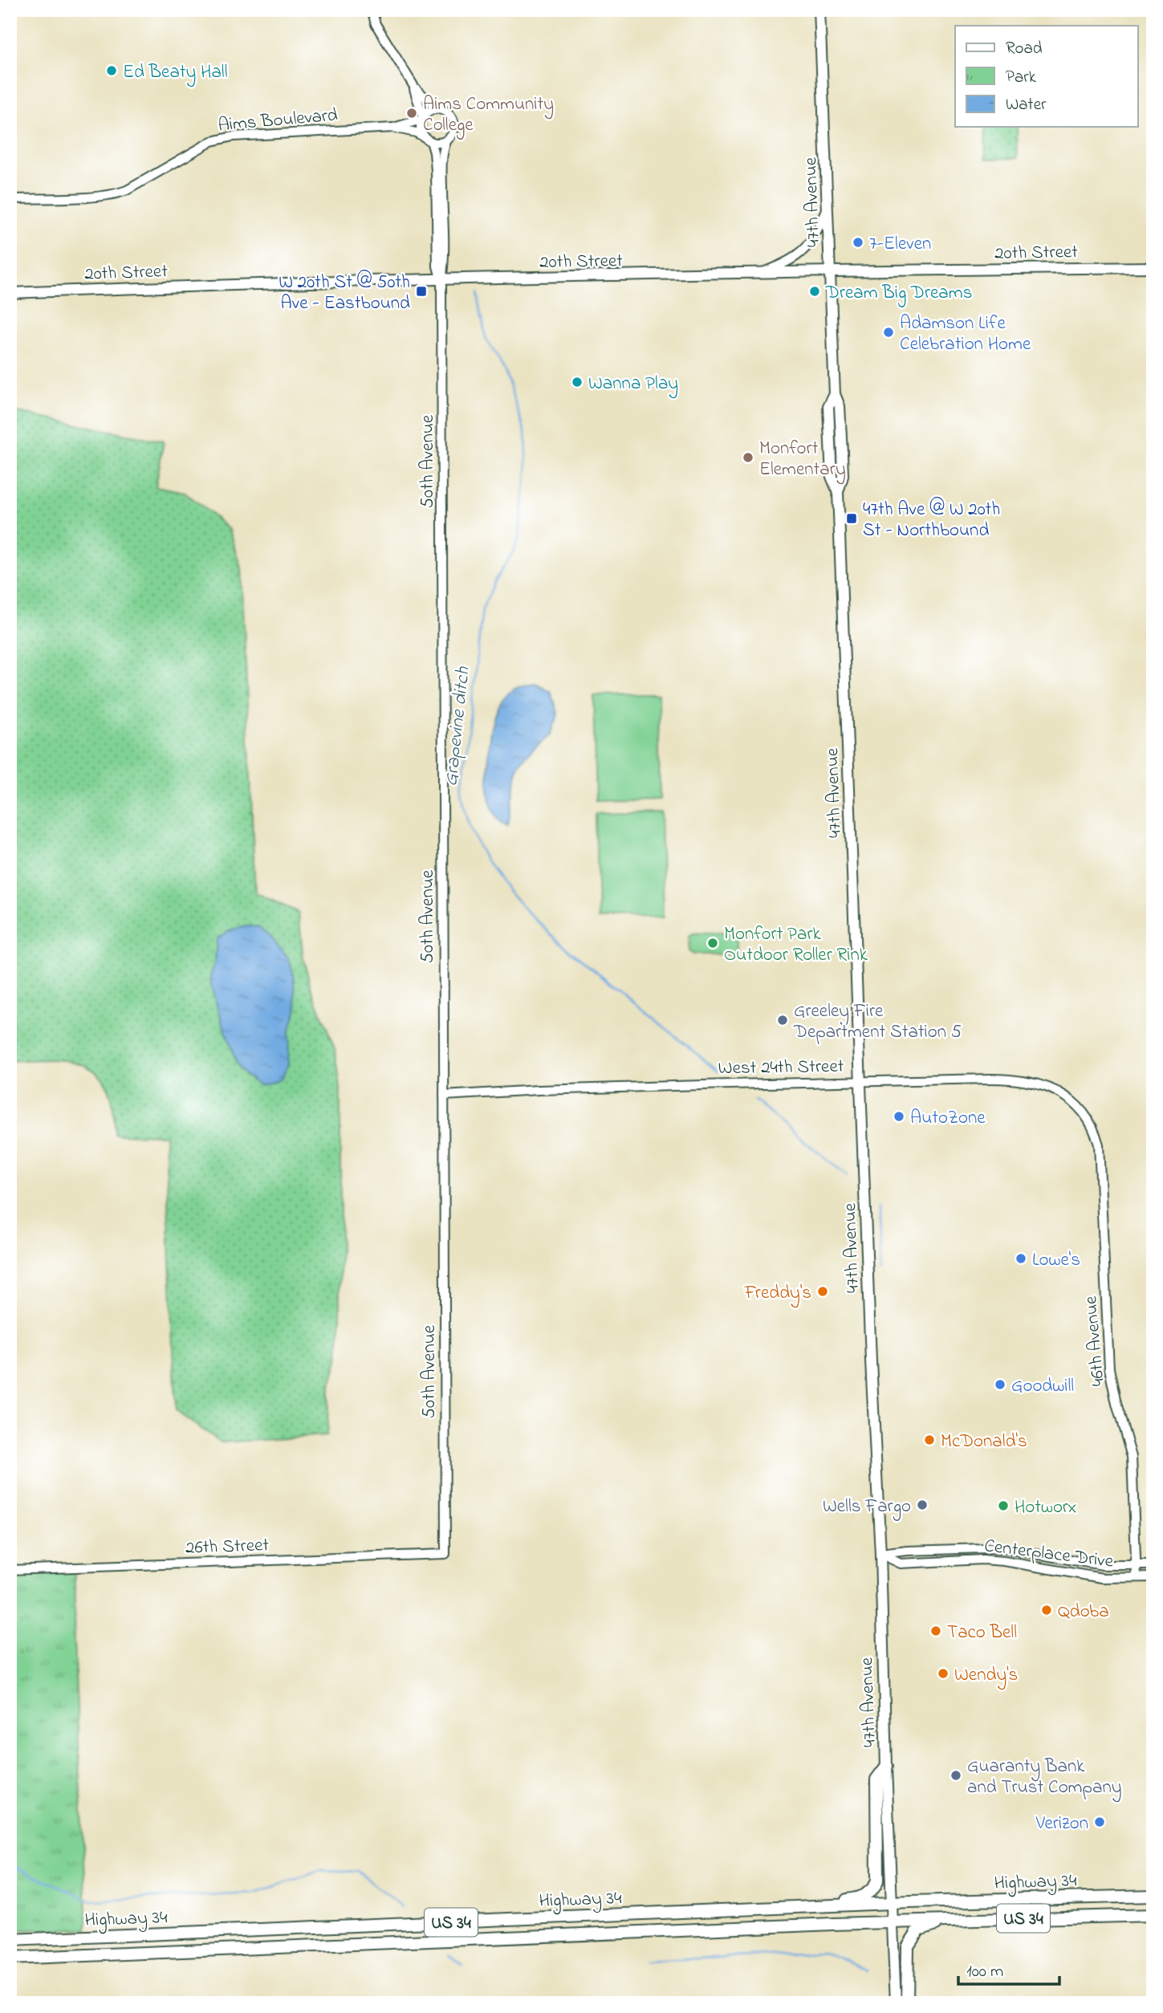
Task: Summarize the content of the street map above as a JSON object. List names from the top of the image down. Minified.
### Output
{"streets":{"highway":["Highway 34","US 34"],"main road":["47th Avenue","20th Street"],"street":["Aims Boulevard","50th Avenue","West 24th Street","46th Avenue","26th Street","Centerplace Drive"]},"crossings":[["Aims Boulevard","50th Avenue"],["47th Avenue","20th Street"],["47th Avenue","West 24th Street"],["47th Avenue","Centerplace Drive"],["47th Avenue","Highway 34"],["20th Street","50th Avenue"],["50th Avenue","West 24th Street"],["50th Avenue","26th Street"],["West 24th Street","46th Avenue"],["46th Avenue","Centerplace Drive"]],"water":["Grapevine ditch"],"places":{"other":["Ed Beaty Hall","Aims Community College","7-Eleven","Dream Big Dreams","Adamson Life Celebration Home","Wanna Play","Monfort Elementary","Monfort Park Outdoor Roller Rink","Greeley Fire Department Station 5","AutoZone","Lowe's","Freddy's","Goodwill","McDonald's","Wells Fargo","Hotworx","Qdoba","Taco Bell","Wendy's","Guaranty Bank and Trust Company","Verizon"],"transit":["W 20th St @ 50th Ave - Eastbound","47th Ave @ W 20th St - Northbound"]},"legend":["Road","Park","Water"],"scale_bar":"100 m"}
